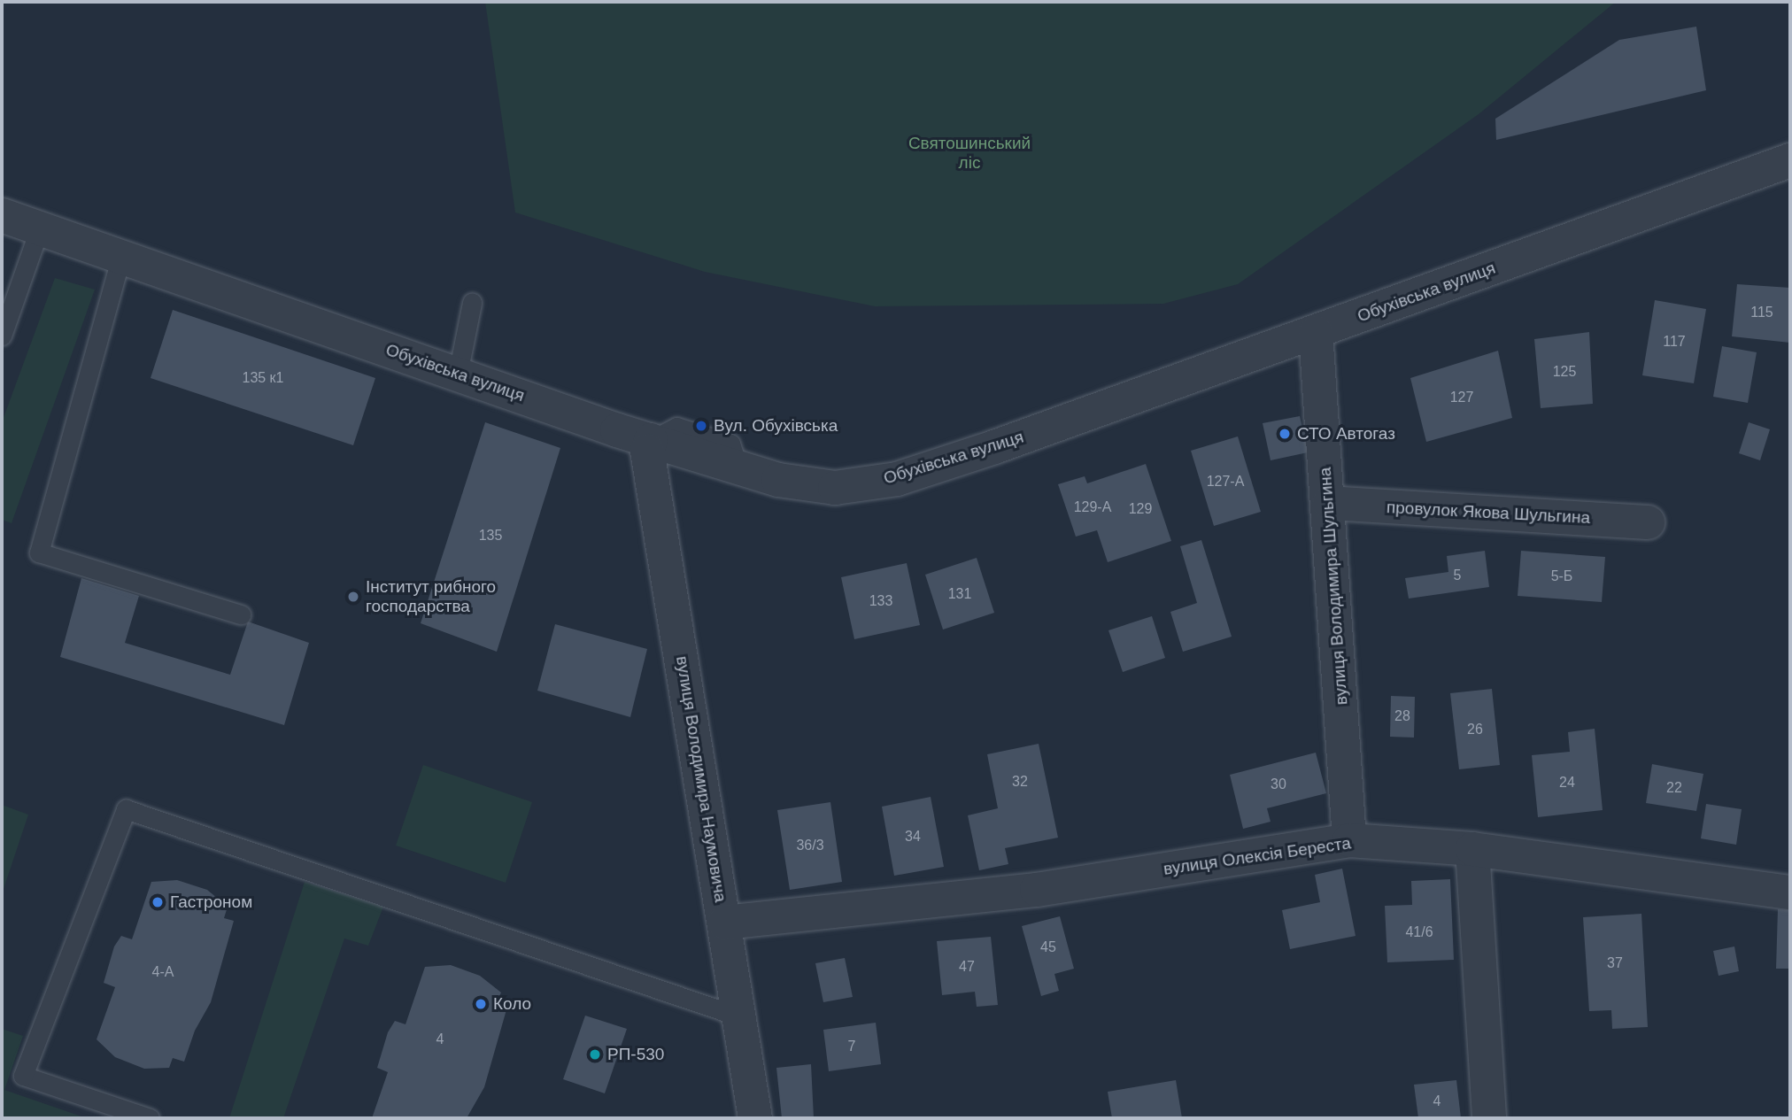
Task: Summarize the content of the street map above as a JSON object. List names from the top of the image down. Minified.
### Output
{"streets":{"street":["Обухівська вулиця","провулок Якова Шульгина","вулиця Володимира Шульгина","вулиця Володимира Наумовича","вулиця Олексія Береста"]},"crossings":[["Обухівська вулиця","вулиця Володимира Шульгина"],["Обухівська вулиця","вулиця Володимира Наумовича"],["провулок Якова Шульгина","вулиця Володимира Шульгина"],["вулиця Володимира Шульгина","вулиця Олексія Береста"],["вулиця Володимира Наумовича","вулиця Олексія Береста"]],"parks":["Святошинський ліс"],"places":["Вул. Обухівська","СТО Автогаз","Інститут рибного господарства","Гастроном","Коло","РП-530"],"house_numbers":["115","117","125","135 к1","127","127-А","129-А","129","135","5","5-Б","131","133","28","26","32","24","30","22","34","36/3","41/6","45","37","47","4-А","4","7","4"]}
